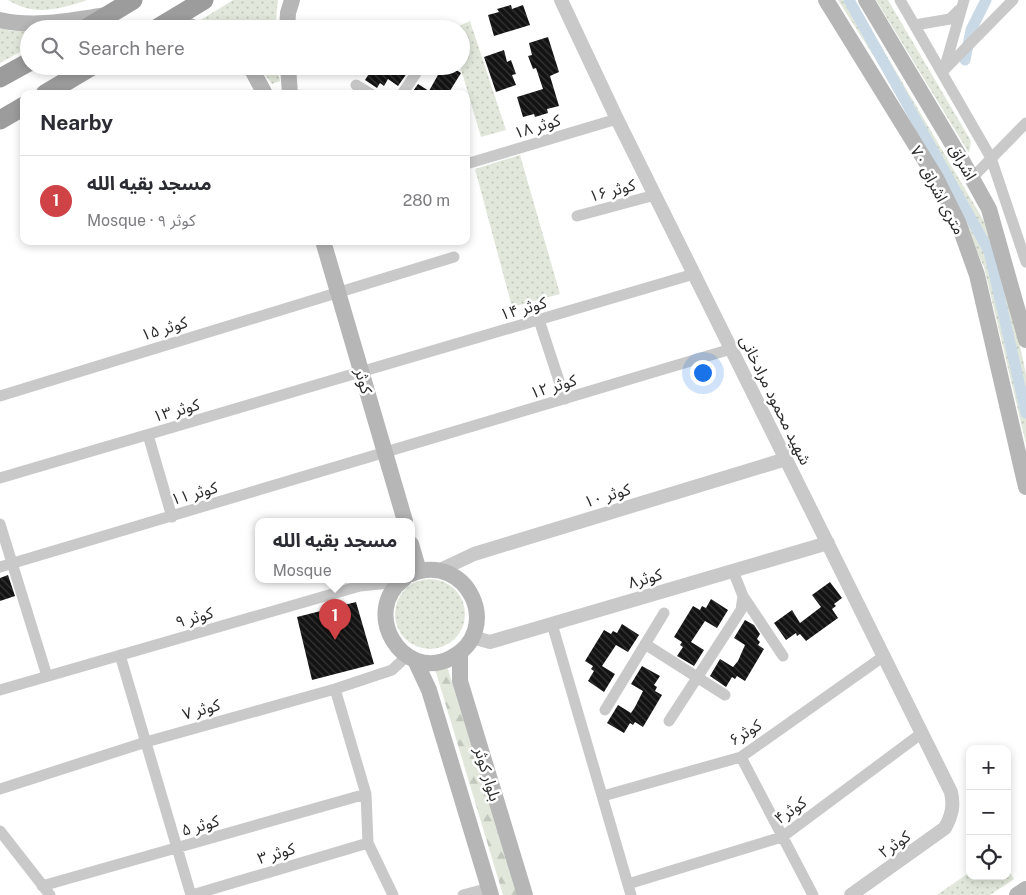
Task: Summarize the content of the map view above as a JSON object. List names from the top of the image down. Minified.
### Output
{"streets":{"main road":["اشراق","۷۰ متری اشراق","کوثر","بلوار کوثر"],"street":["کوثر ۱۸","کوثر ۱۶","کوثر ۱۴","۱۵ کوثر","کوثر ۱۲","شهید محمود مرادخانی","کوثر ۱۳","کوثر ۱۱","کوثر ۱۰","کوثر۸","کوثر ۹","کوثر ۷","کوثر۶","کوثر۴","کوثر ۵","کوثر۲","کوثر ۳"]},"crossings":[["کوثر ۱۸","شهید محمود مرادخانی"],["کوثر ۱۶","شهید محمود مرادخانی"],["کوثر ۱۴","کوثر"],["کوثر ۱۴","شهید محمود مرادخانی"],["کوثر ۱۴","کوثر ۱۳"],["۱۵ کوثر","کوثر"],["کوثر","کوثر ۱۲"],["کوثر","کوثر ۱۳"],["کوثر","کوثر ۱۱"],["کوثر ۱۲","شهید محمود مرادخانی"],["کوثر ۱۲","کوثر ۱۱"],["شهید محمود مرادخانی","کوثر ۱۰"],["شهید محمود مرادخانی","کوثر۸"],["شهید محمود مرادخانی","کوثر۶"],["شهید محمود مرادخانی","کوثر۴"],["شهید محمود مرادخانی","کوثر۲"],["کوثر ۷","بلوار کوثر"]],"page":{"search":"Search here","heading":"Nearby","list":[{"mark":"1","name":"مسجد بقیه الله","note":"Mosque · کوثر ۹","value":"280 m"}],"popup":["مسجد بقیه الله","Mosque"],"pins":"1","map_buttons":["+","−"]}}
